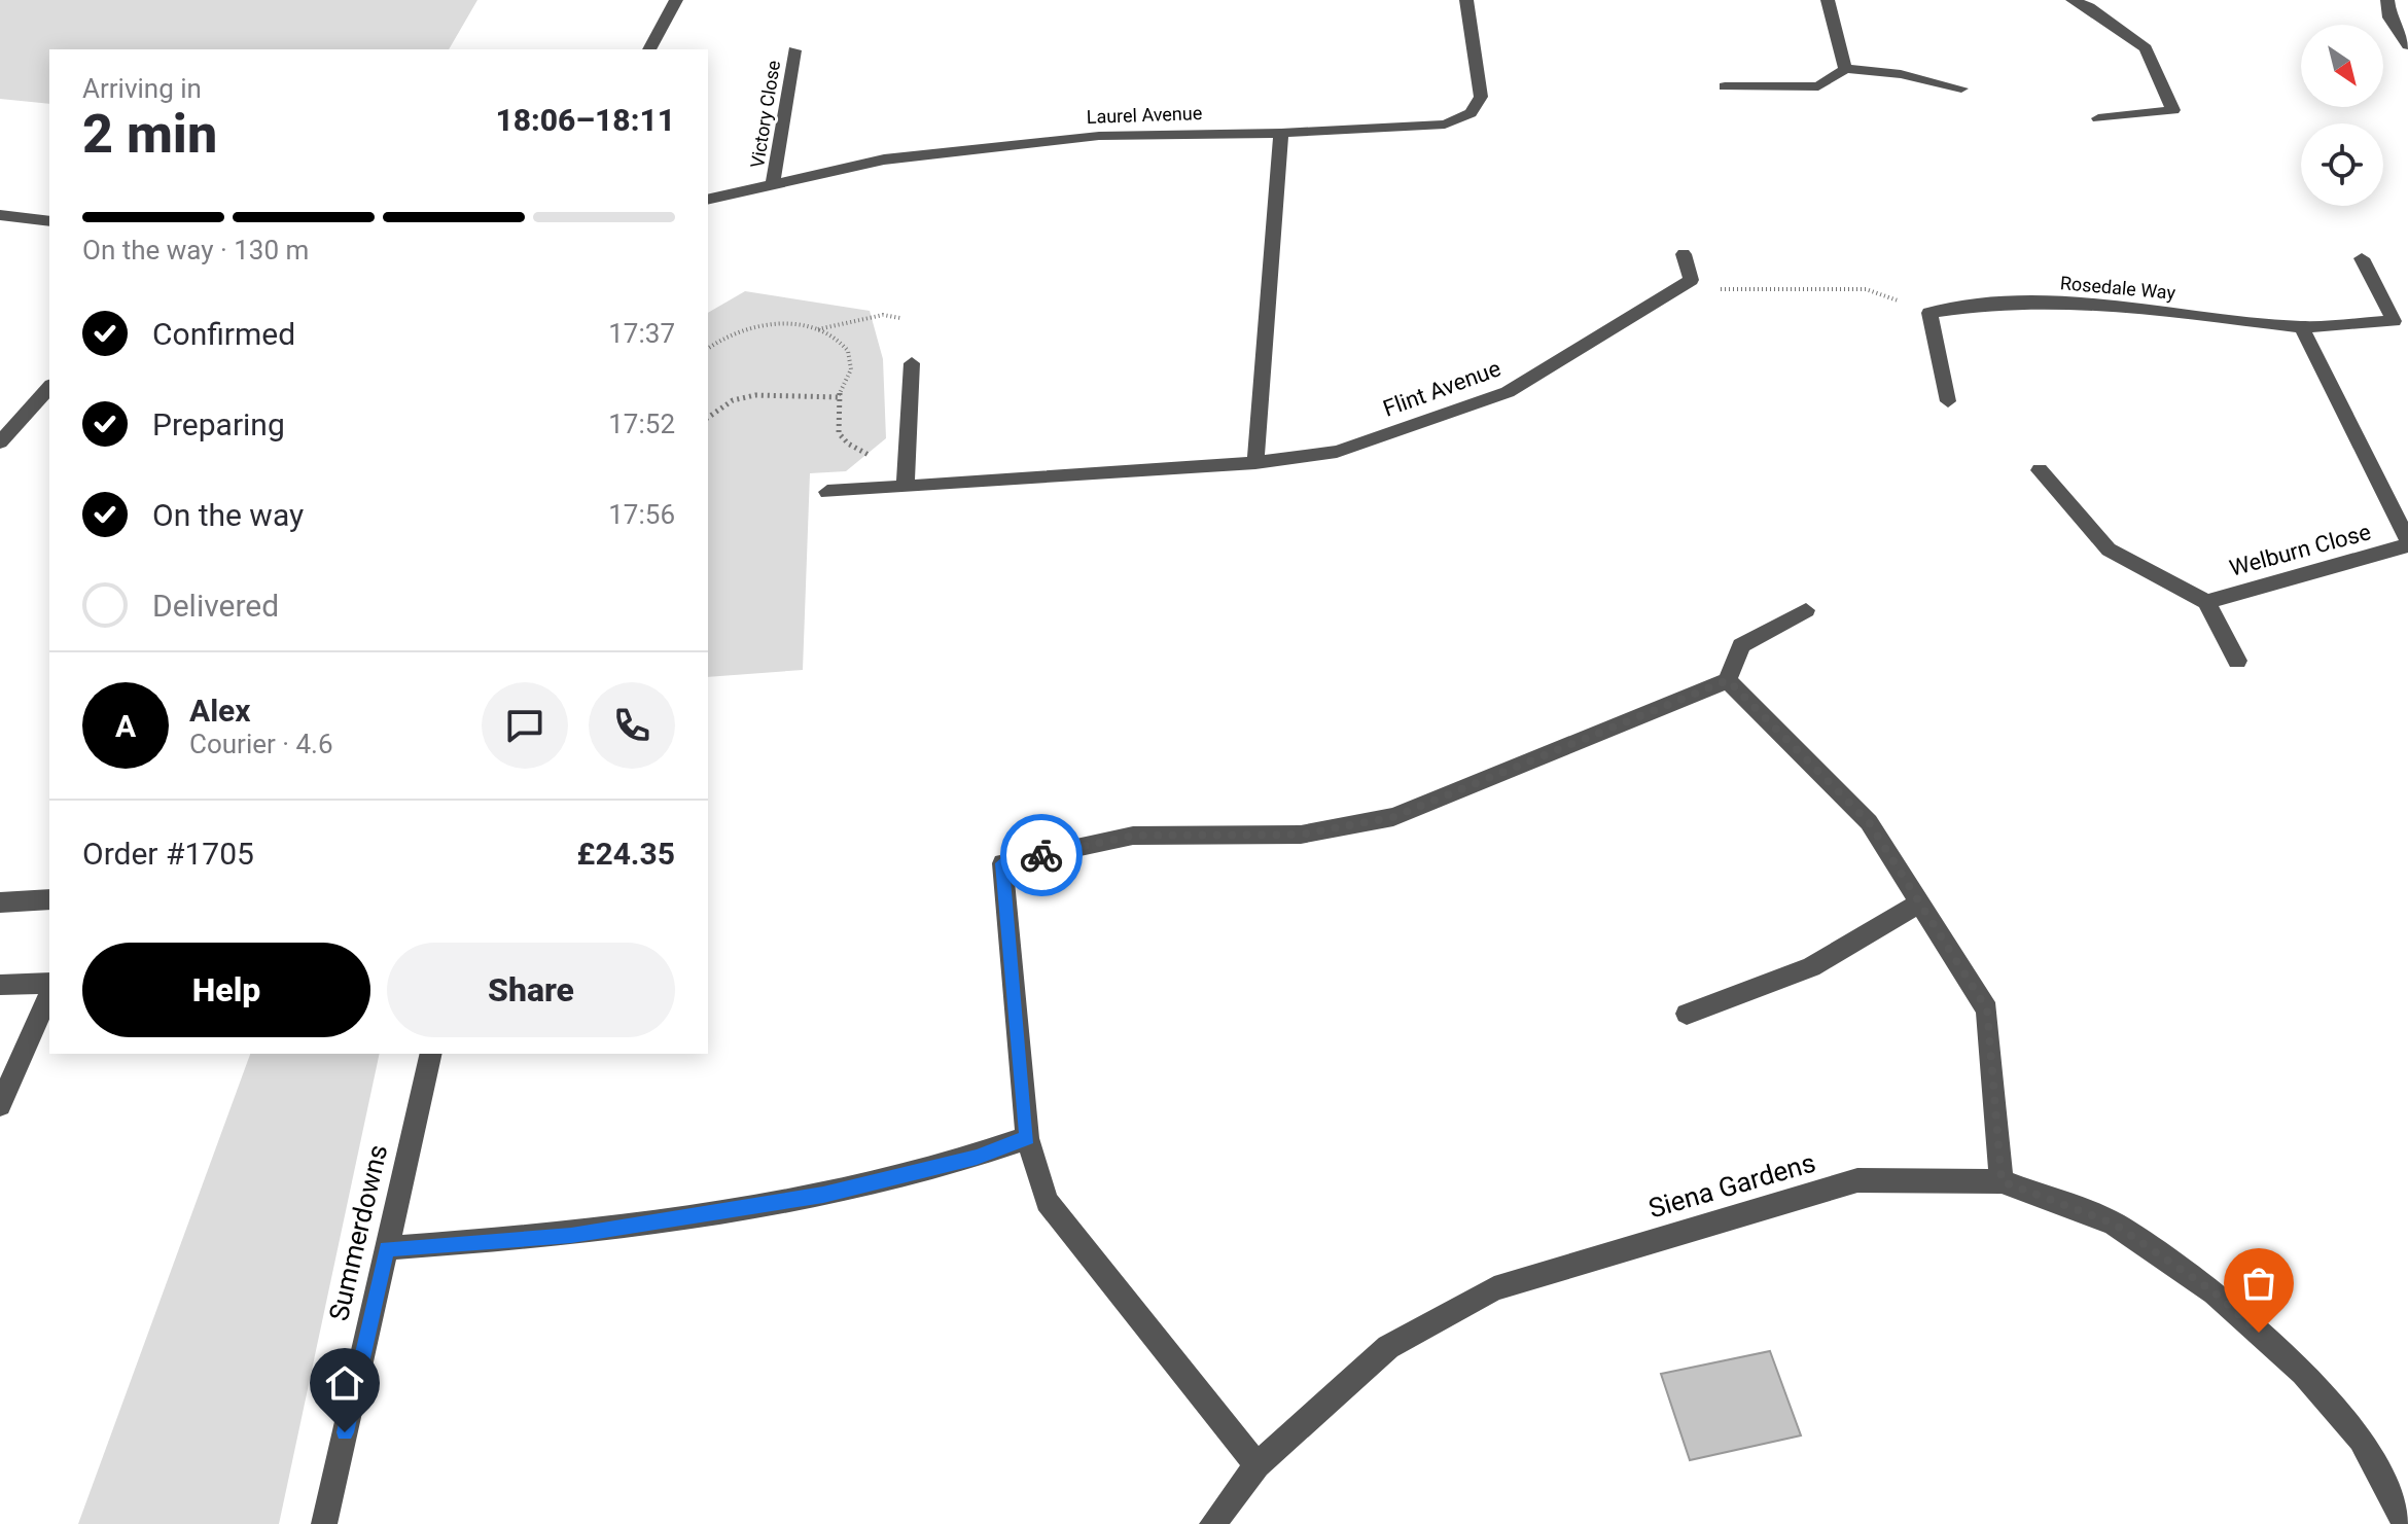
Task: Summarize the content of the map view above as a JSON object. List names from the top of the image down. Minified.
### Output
{"streets":{"street":["Victory Close","Laurel Avenue","Rosedale Way","Flint Avenue","Welburn Close","Siena Gardens","Summerdowns"]},"crossings":[["Victory Close","Laurel Avenue"]],"north":"bottom right","page":{"heading":["2 min","Arriving in","18:06–18:11"],"panel":["Alex","Courier · 4.6","Order #1705","£24.35"],"bar":"On the way · 130 m","list":[["Confirmed","17:37"],["Preparing","17:52"],["On the way","17:56"],"Delivered"],"round":"A","buttons":["Help","Share"]}}
